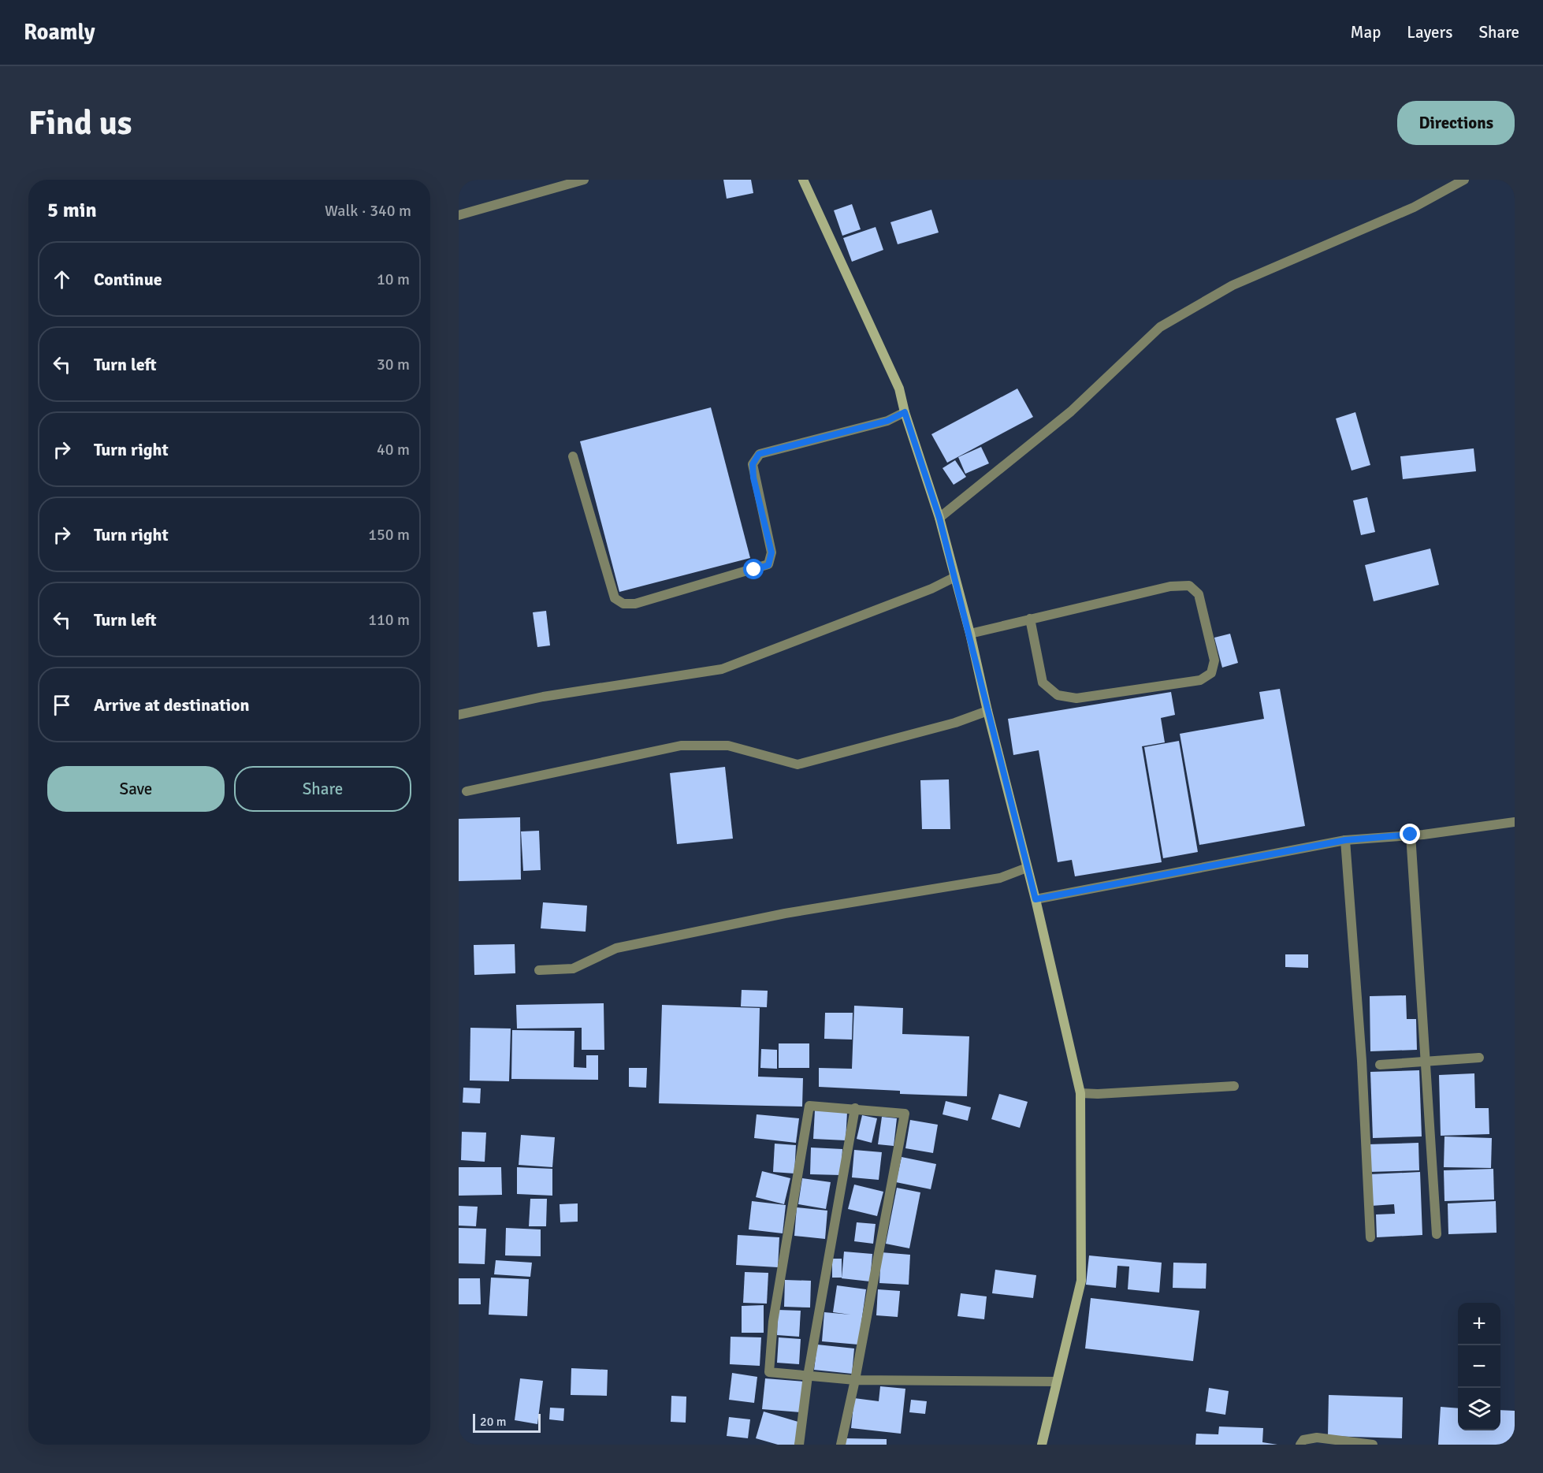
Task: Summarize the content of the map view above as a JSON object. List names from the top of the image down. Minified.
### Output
{"scale_bar":"20 m","page":{"header":"Roamly","nav":["Map","Layers","Share"],"buttons":["Directions",["Save","Share"]],"title":"Find us","heading":["5 min","Walk · 340 m"],"list":[["Continue","10 m"],["Turn left","30 m"],["Turn right","40 m"],["Turn right","150 m"],["Turn left","110 m"],"Arrive at destination"],"map_buttons":["+","−"],"scale":"20 m"}}
